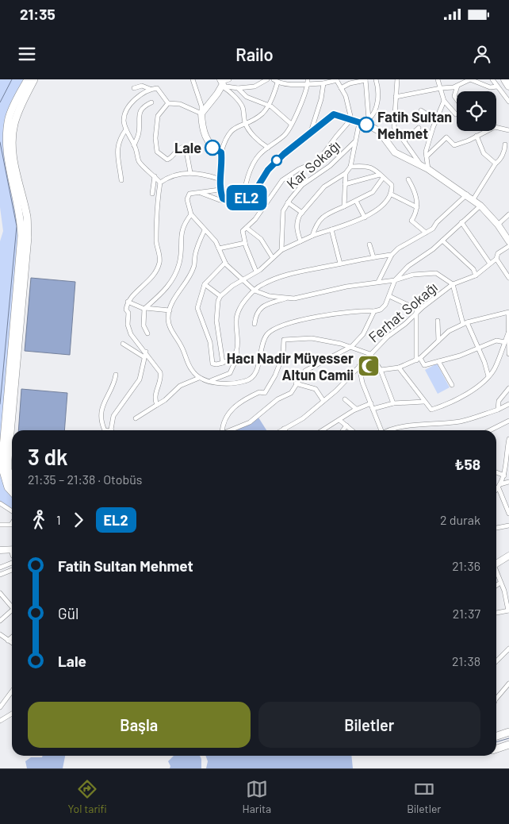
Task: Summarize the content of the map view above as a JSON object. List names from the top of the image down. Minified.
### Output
{"streets":{"street":["Kar Sokağı","Ferhat Sokağı"]},"places":{"other":["Fatih Sultan Mehmet","Lale"],"mosque":["Hacı Nadir Müyesser Altun Camii"]},"lines":["bus line EL2"],"page":{"status":"21:35","header":"Railo","on_map":"EL2","heading":["3 dk","21:35 – 21:38 · Otobüs","₺58"],"legs":["1","EL2","2 durak"],"list":[{"name":"Fatih Sultan Mehmet","value":"21:36"},{"name":"Gül","value":"21:37"},{"name":"Lale","value":"21:38"}],"buttons":["Başla","Biletler"],"tabs":["Yol tarifi","Harita","Biletler"]}}
